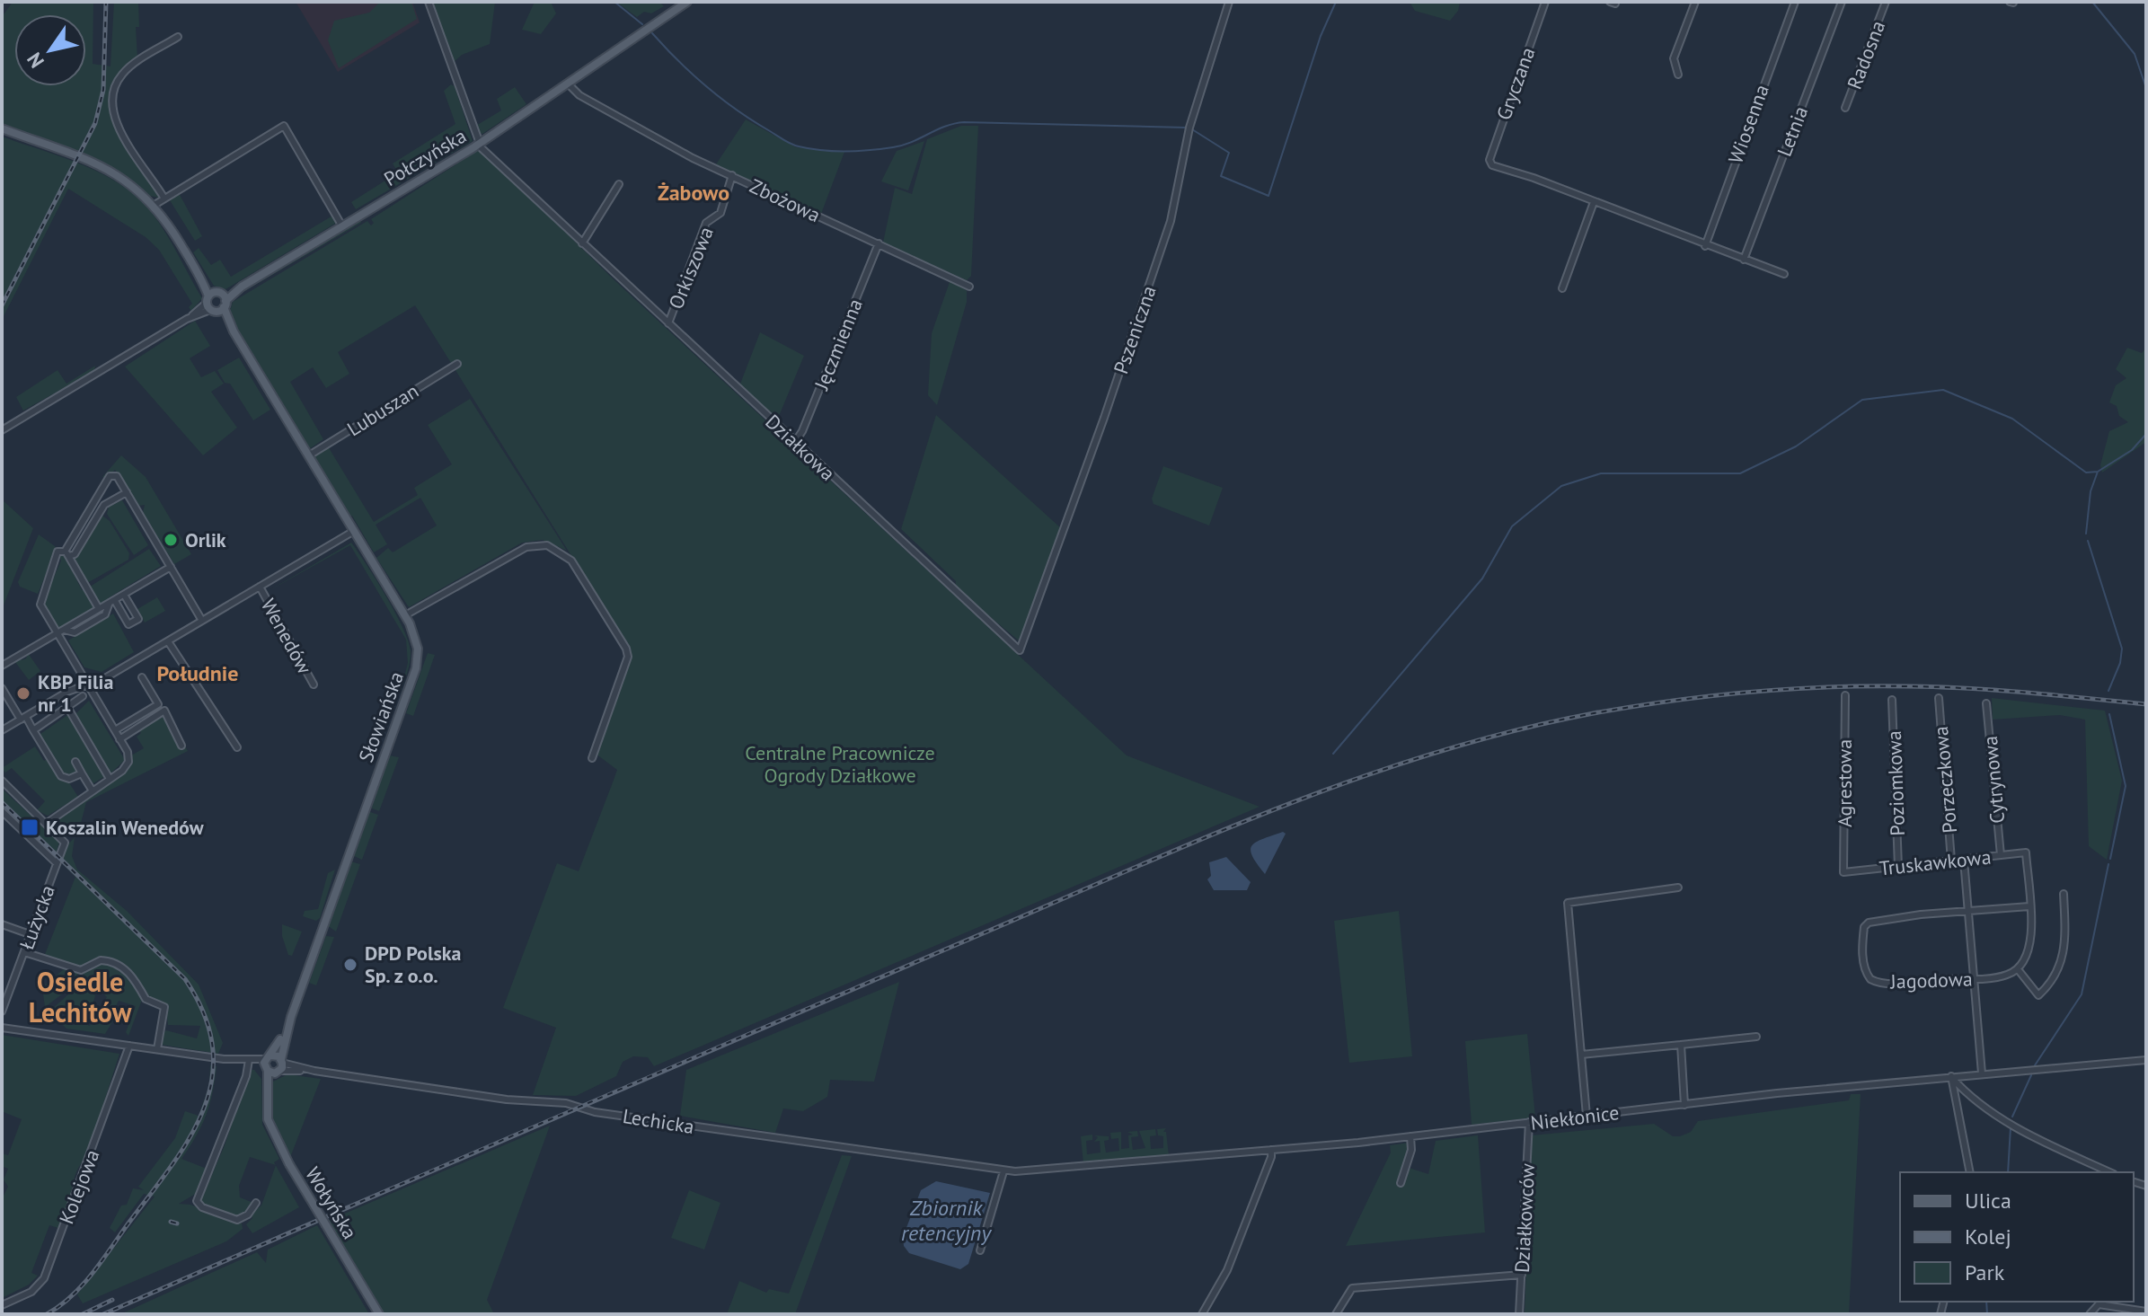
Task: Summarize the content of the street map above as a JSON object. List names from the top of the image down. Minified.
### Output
{"streets":{"main road":["Połczyńska","Słowiańska","Wołyńska"],"street":["Radosna","Gryczana","Wiosenna","Letnia","Zbożowa","Orkiszowa","Pszeniczna","Jęczmienna","Lubuszan","Działkowa","Wenedów","Porzeczkowa","Cytrynowa","Agrestowa","Poziomkowa","Truskawkowa","Łużycka","Jagodowa","Niekłonice","Lechicka","Kolejowa","Działkowców"]},"crossings":[["Połczyńska","Zbożowa"],["Połczyńska","Działkowa"],["Połczyńska","Słowiańska"],["Zbożowa","Orkiszowa"],["Zbożowa","Jęczmienna"],["Orkiszowa","Działkowa"],["Pszeniczna","Działkowa"],["Jęczmienna","Działkowa"],["Lubuszan","Słowiańska"],["Wenedów","Słowiańska"],["Słowiańska","Lechicka"],["Słowiańska","Wołyńska"],["Porzeczkowa","Truskawkowa"],["Cytrynowa","Truskawkowa"],["Agrestowa","Truskawkowa"],["Poziomkowa","Truskawkowa"],["Truskawkowa","Jagodowa"],["Niekłonice","Lechicka"],["Niekłonice","Działkowców"],["Lechicka","Kolejowa"],["Lechicka","Wołyńska"]],"districts":["Żabowo","Południe","Osiedle Lechitów"],"water":["Zbiornik retencyjny"],"parks":["Centralne Pracownicze Ogrody Działkowe"],"places":{"other":["Orlik","KBP Filia nr 1","DPD Polska Sp. z o.o."],"transit":["Koszalin Wenedów"]},"legend":["Ulica","Kolej","Park"],"north":"bottom left"}
